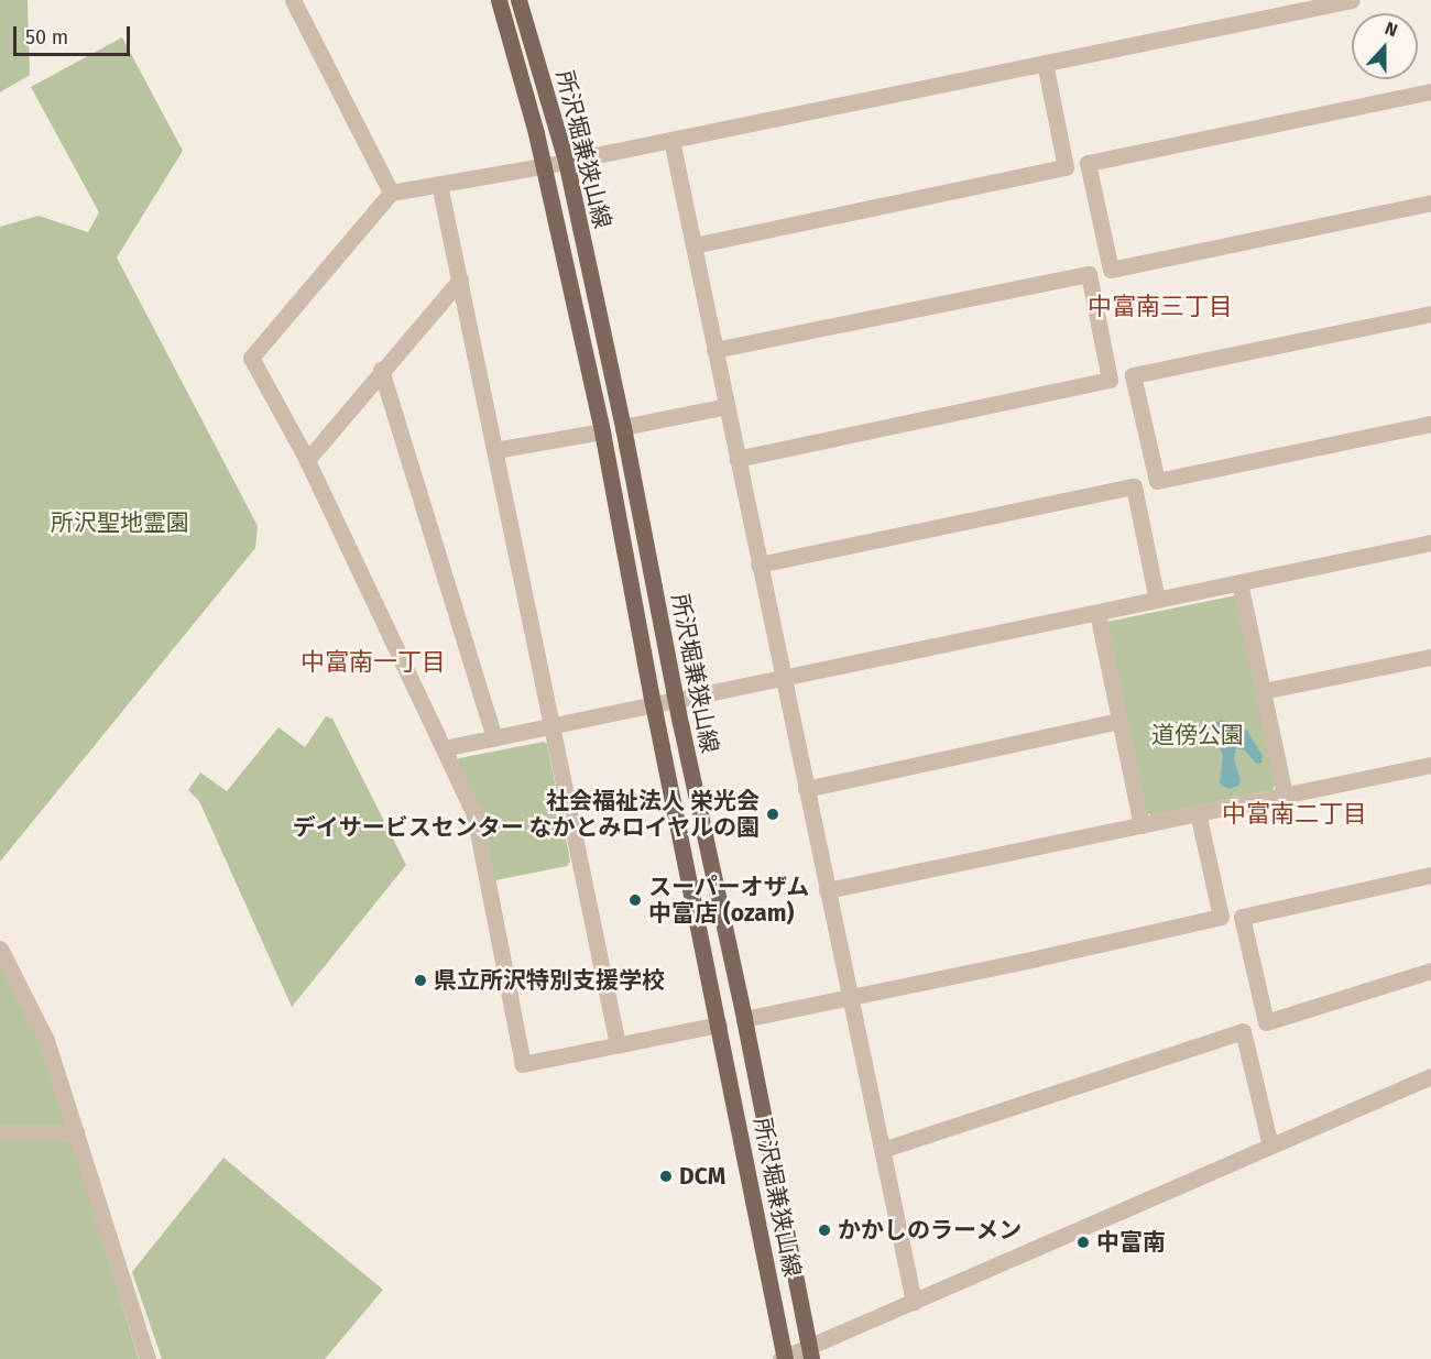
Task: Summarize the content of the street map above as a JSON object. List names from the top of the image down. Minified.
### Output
{"streets":{"main road":["所沢堀兼狭山線"]},"districts":["中富南三丁目","中富南一丁目","中富南二丁目"],"parks":["所沢聖地霊園","道傍公園"],"places":["社会福祉法人 栄光会 デイサービスセンター なかとみロイヤルの園","スーパーオザム 中富店 (ozam)","県立所沢特別支援学校","DCM","かかしのラーメン","中富南"],"scale_bar":"50 m","north":"top"}
